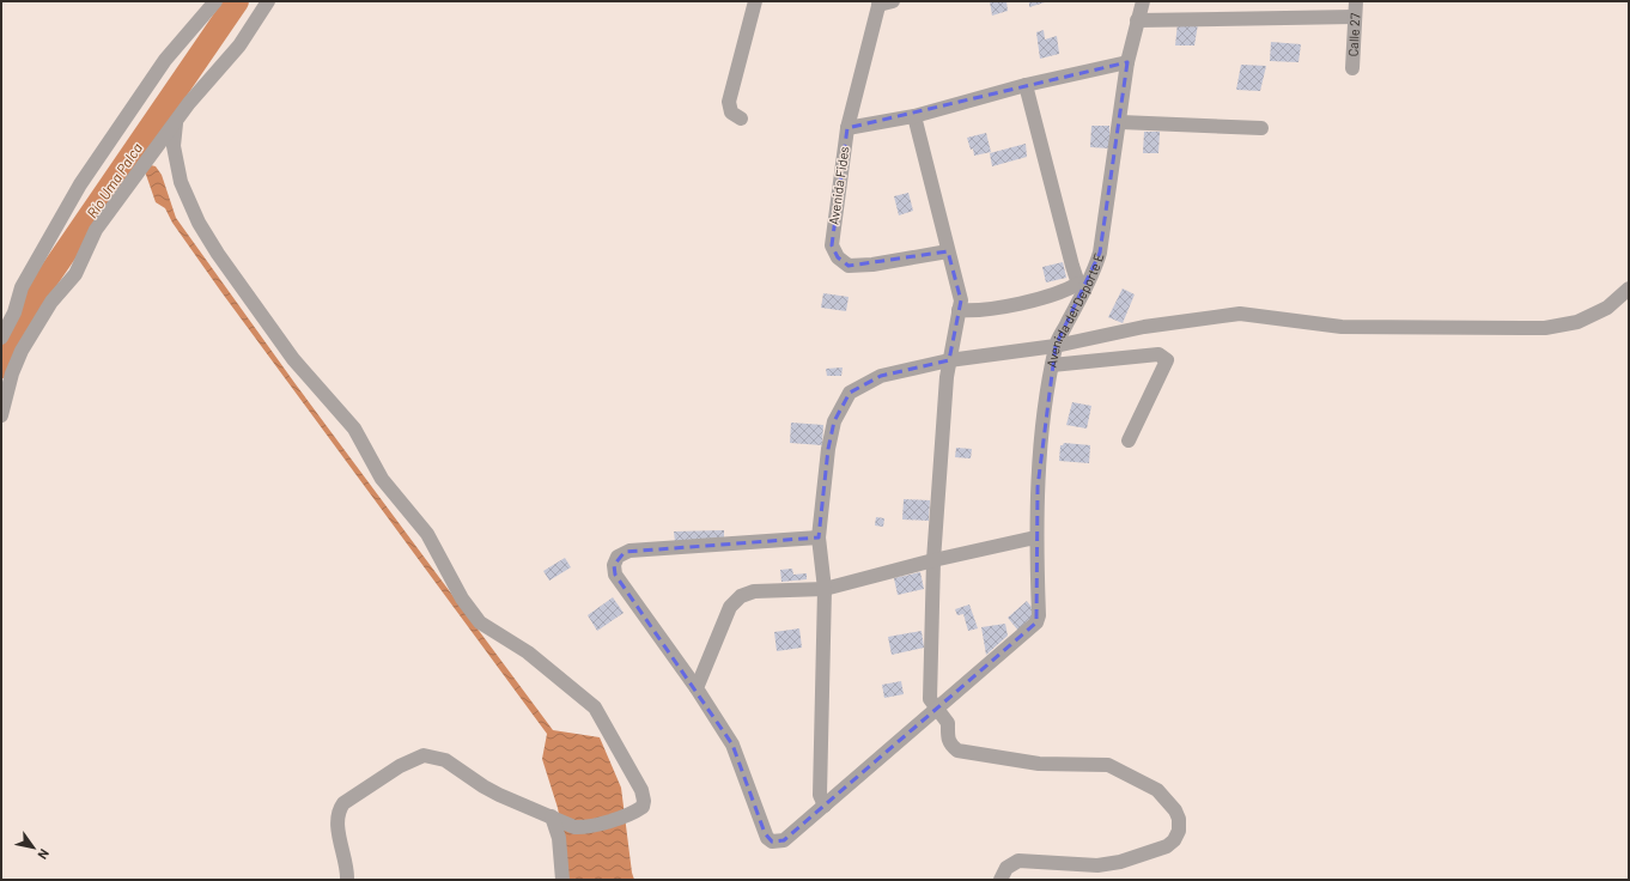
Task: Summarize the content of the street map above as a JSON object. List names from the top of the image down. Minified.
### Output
{"streets":{"street":["Calle 27","Avenida Fides","Avenida del Deporte E"]},"water":["Río Uma Palca"],"north":"bottom right"}
